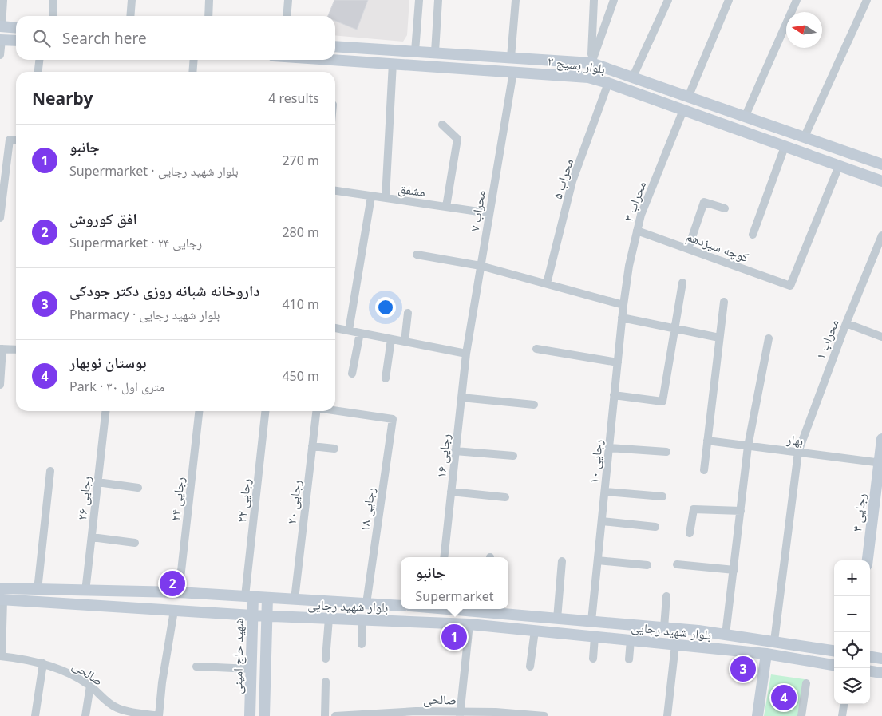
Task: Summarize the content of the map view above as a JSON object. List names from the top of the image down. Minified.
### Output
{"streets":{"main road":["بلوار بسیج ۲","رجایی ۴","بلوار شهید رجایی","شهید حاج امینی"],"street":["محراب ۵","مشفق","محراب ۳","محراب ۷","کوچه سیزدهم","محراب ۱","بهار","رجایی ۱۶","رجایی ۱۰","رجایی ۲۶","رجایی ۲۴","رجایی ۲۲","رجایی ۲۰","رجایی ۱۸","صالحی"]},"crossings":[["بلوار بسیج ۲","محراب ۵"],["بلوار بسیج ۲","محراب ۳"],["بلوار بسیج ۲","محراب ۷"],["بلوار بسیج ۲","کوچه سیزدهم"],["مشفق","محراب ۷"],["محراب ۳","کوچه سیزدهم"],["محراب ۳","رجایی ۱۰"],["محراب ۷","رجایی ۱۶"],["محراب ۱","بهار"],["محراب ۱","بلوار شهید رجایی"],["بهار","رجایی ۴"],["رجایی ۱۰","بلوار شهید رجایی"],["رجایی ۲۶","بلوار شهید رجایی"],["رجایی ۲۴","بلوار شهید رجایی"],["رجایی ۲۲","بلوار شهید رجایی"],["رجایی ۲۲","شهید حاج امینی"],["رجایی ۲۰","بلوار شهید رجایی"],["رجایی ۱۸","بلوار شهید رجایی"],["بلوار شهید رجایی","شهید حاج امینی"]],"north":"left","page":{"search":"Search here","heading":["Nearby","4 results"],"list":[{"mark":"1","name":"جانبو","note":"Supermarket · بلوار شهید رجایی","value":"270 m"},{"mark":"2","name":"افق کوروش","note":"Supermarket · رجایی ۲۴","value":"280 m"},{"mark":"3","name":"داروخانه شبانه روزی دکتر جودکی","note":"Pharmacy · بلوار شهید رجایی","value":"410 m"},{"mark":"4","name":"بوستان نوبهار","note":"Park · ۳۰ متری اول","value":"450 m"}],"popup":["جانبو","Supermarket"],"map_buttons":["+","−"],"pins":["2","1","3","4"]}}
